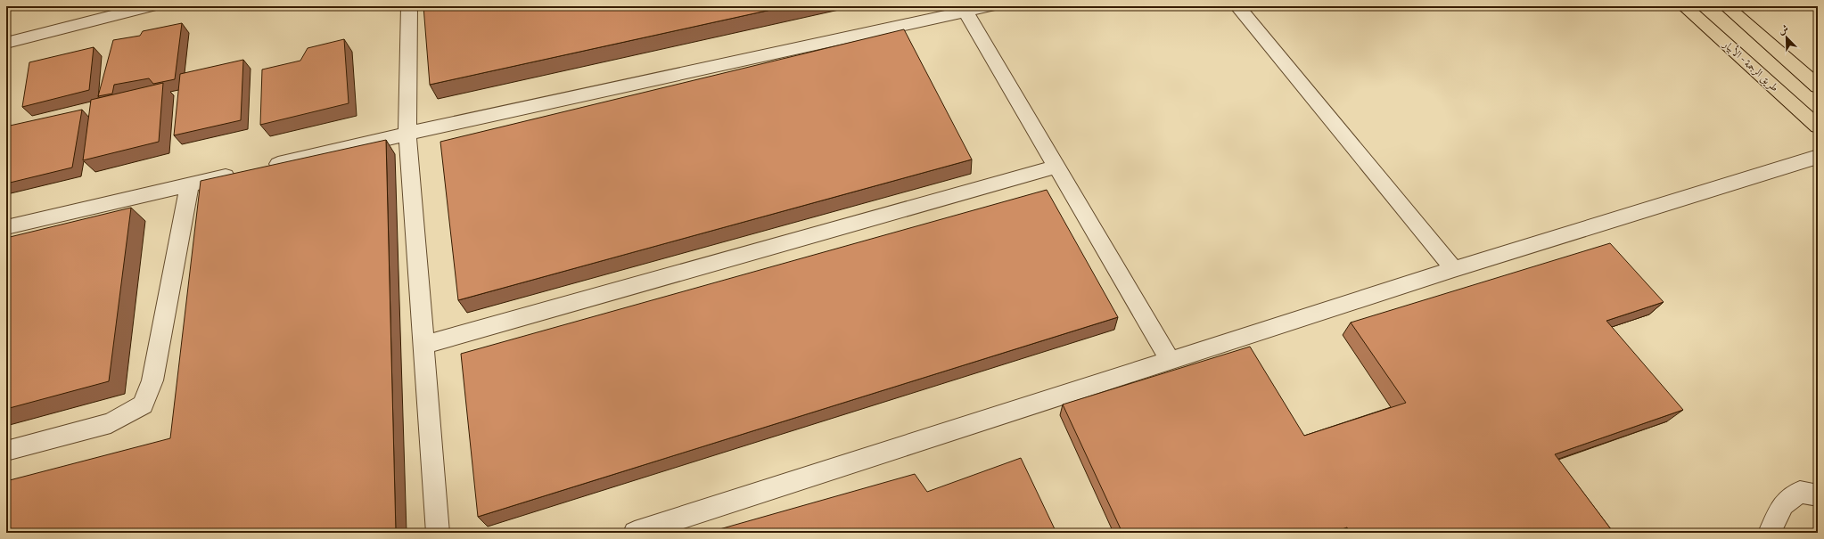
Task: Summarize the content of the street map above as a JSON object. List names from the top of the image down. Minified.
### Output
{"streets":{"highway":["طريق الرجمة - الأبيار"]},"north":"top left"}
